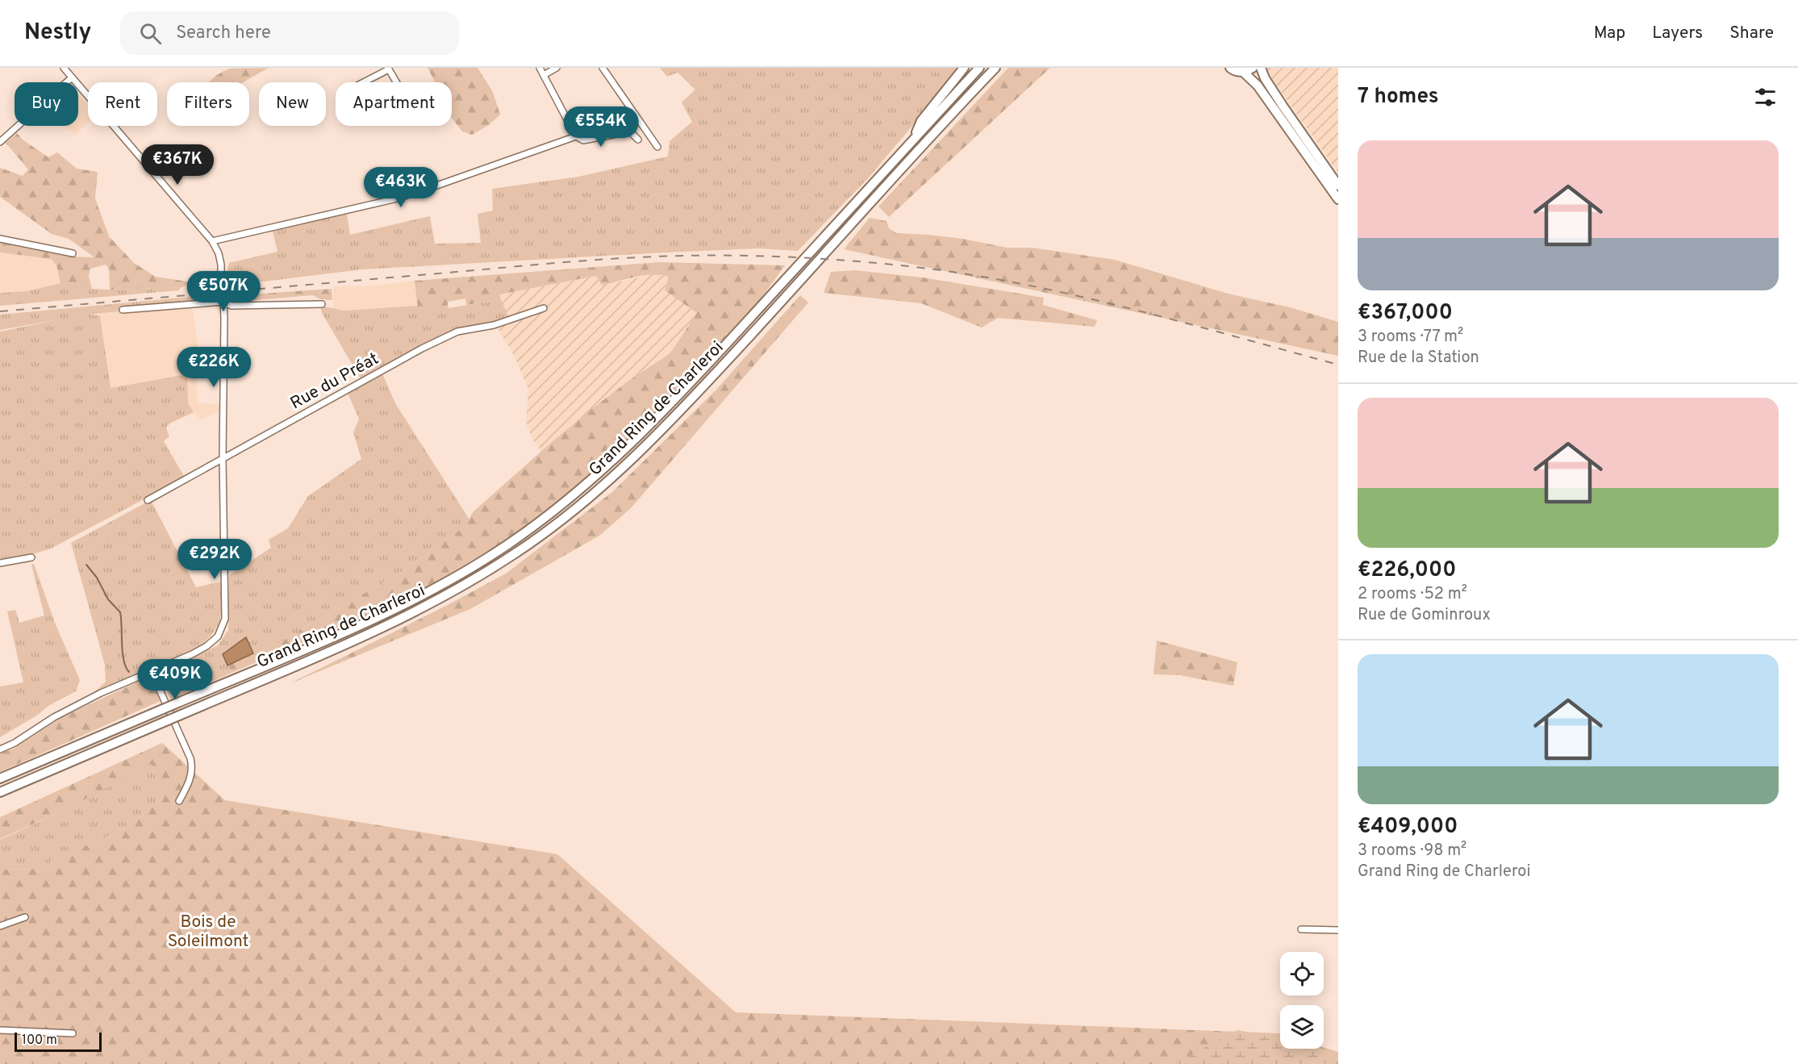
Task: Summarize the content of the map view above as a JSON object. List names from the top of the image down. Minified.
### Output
{"streets":{"highway":["Grand Ring de Charleroi"],"street":["Rue du Préat"]},"parks":["Bois de Soleilmont"],"scale_bar":"100 m","page":{"header":"Nestly","search":"Search here","nav":["Map","Layers","Share"],"heading":"7 homes","chip":["Buy","Rent","Filters","New","Apartment"],"price":["€554K","€367K","€463K","€507K","€226K","€292K","€409K"],"list":[{"name":"€367,000","note":"3 rooms · 77 m² · Rue de la Station"},{"name":"€226,000","note":"2 rooms · 52 m² · Rue de Gominroux"},{"name":"€409,000","note":"3 rooms · 98 m² · Grand Ring de Charleroi"}],"scale":"100 m"}}
